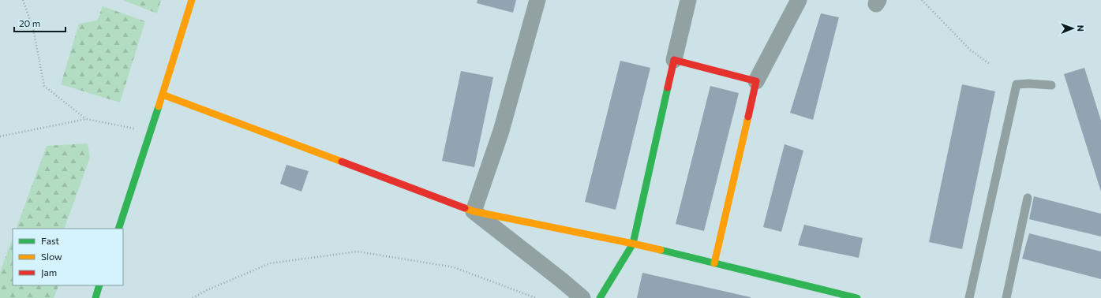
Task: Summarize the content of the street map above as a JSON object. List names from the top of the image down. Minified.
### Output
{"legend":["Fast","Slow","Jam"],"scale_bar":"20 m","north":"right"}
